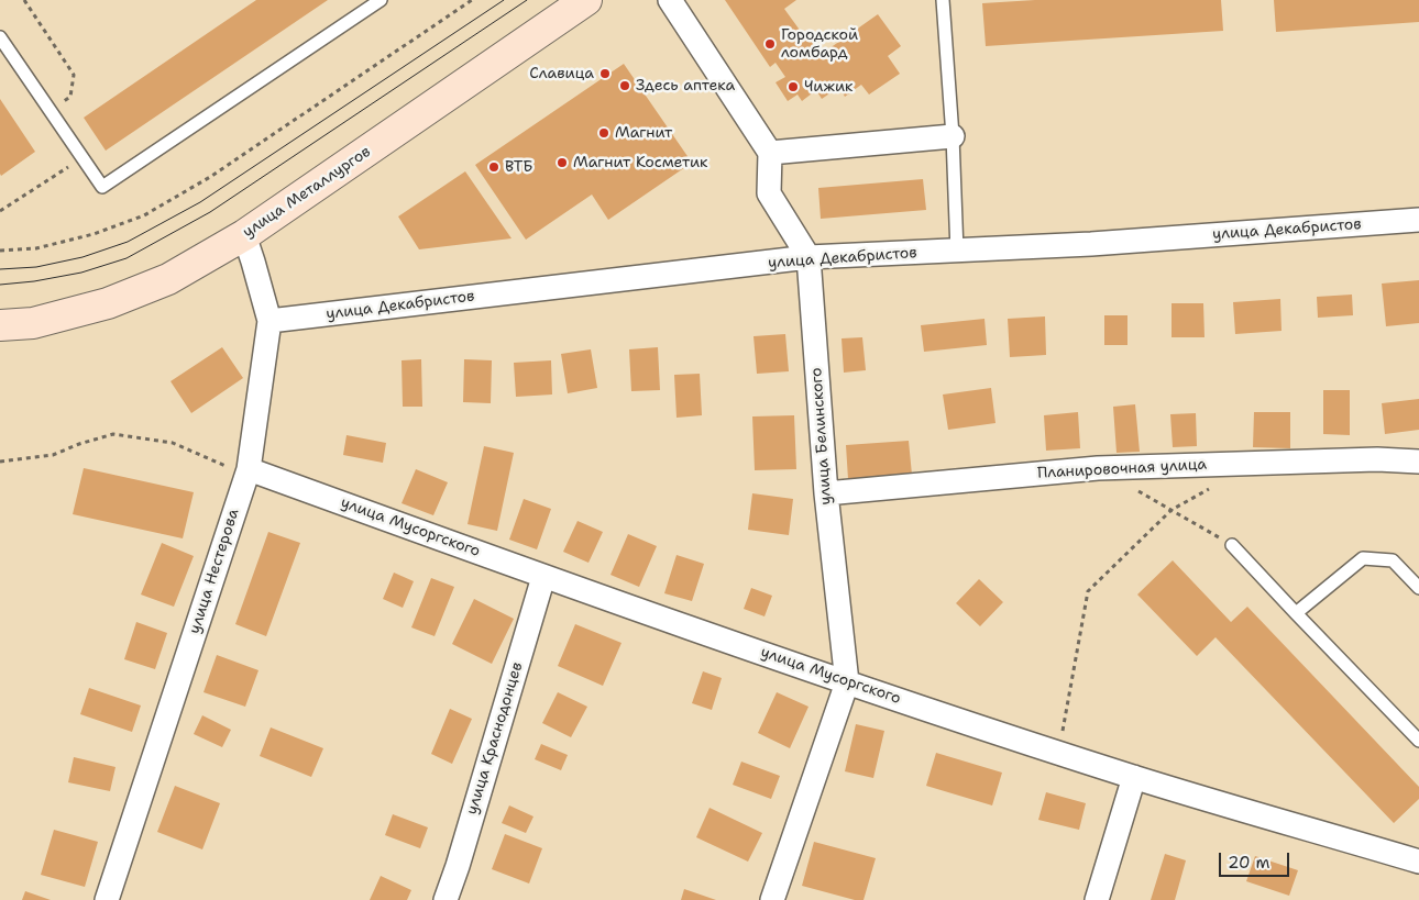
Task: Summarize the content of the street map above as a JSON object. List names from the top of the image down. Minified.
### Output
{"streets":{"main road":["улица Металлургов"],"street":["улица Декабристов","улица Белинского","Планировочная улица","улица Мусоргского","улица Нестерова","улица Краснодонцев"]},"crossings":[["улица Металлургов","улица Нестерова"],["улица Декабристов","улица Белинского"],["улица Декабристов","улица Нестерова"],["улица Белинского","Планировочная улица"],["улица Белинского","улица Мусоргского"],["улица Мусоргского","улица Нестерова"],["улица Мусоргского","улица Краснодонцев"]],"places":["Городской ломбард","Славица","Здесь аптека","Чижик","Магнит","Магнит Косметик","ВТБ"],"scale_bar":"20 m"}
